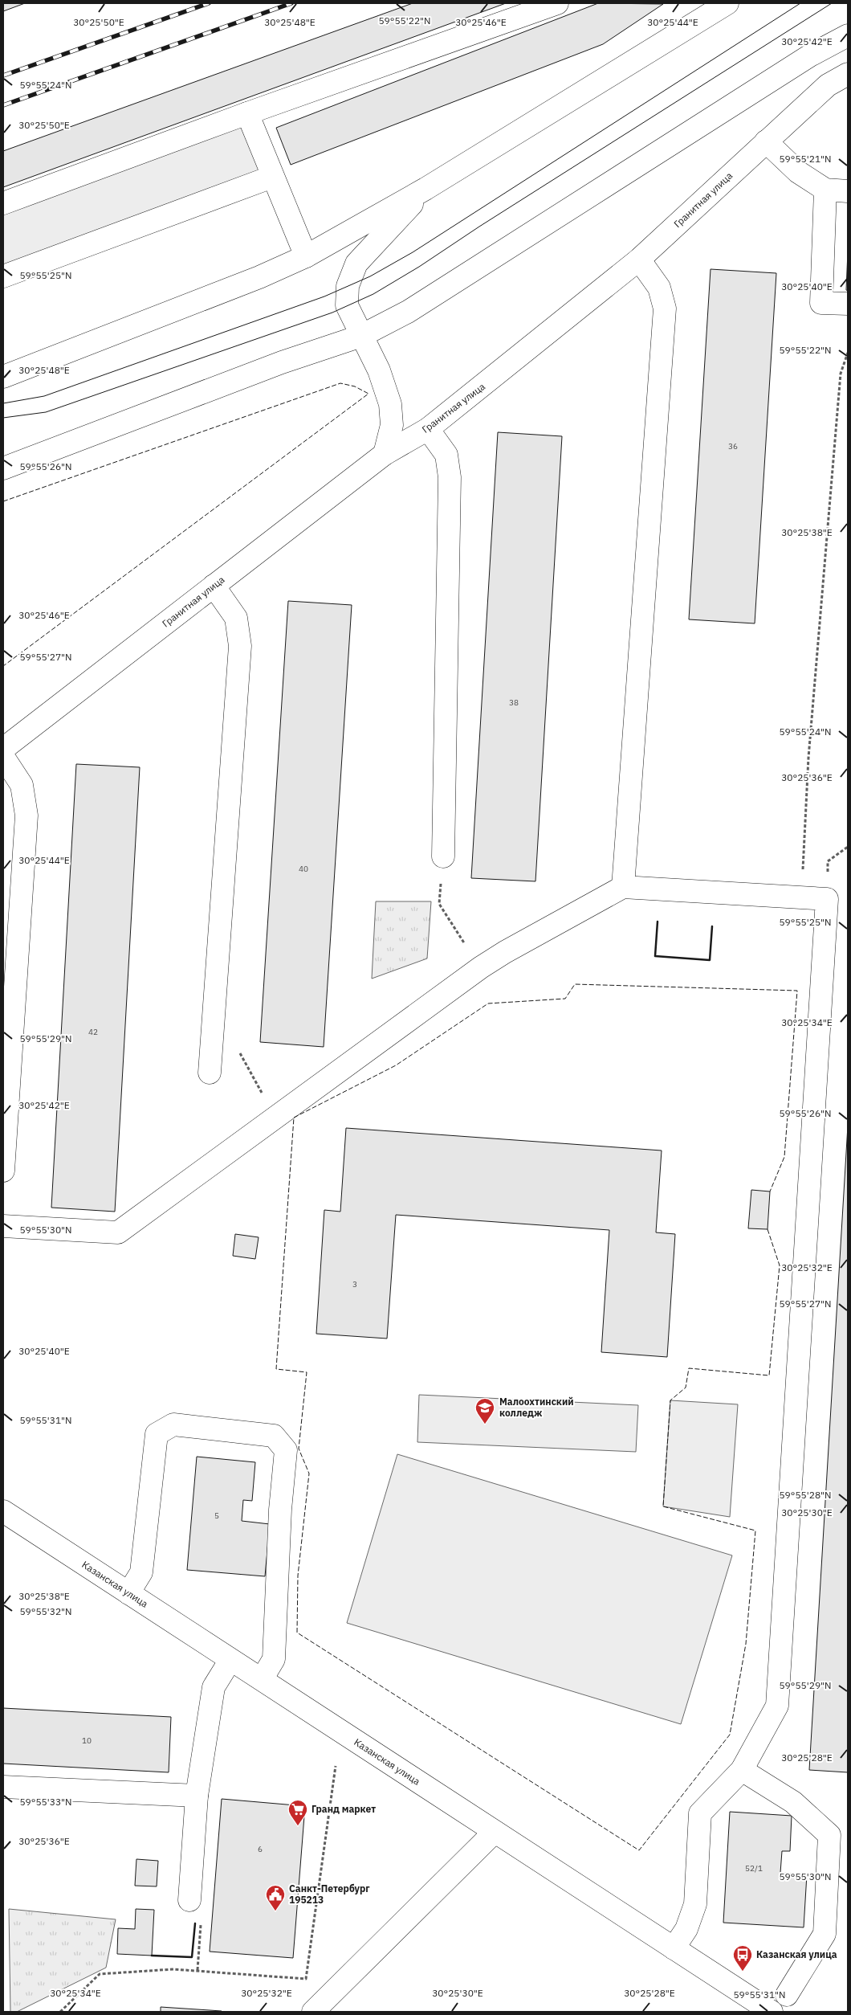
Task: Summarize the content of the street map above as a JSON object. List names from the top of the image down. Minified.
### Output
{"streets":{"street":["Гранитная улица","Казанская улица"]},"places":{"school or university":["Малоохтинский колледж"],"supermarket":["Гранд маркет"],"public building":["Санкт-Петербург 195213"],"bus stop":["Казанская улица"]},"house_numbers":["36","38","40","42","3","5","10","6","52/1"],"coordinates":["59°55'22\"N","30°25'48\"E","30°25'50\"E","30°25'46\"E","30°25'44\"E","30°25'42\"E","59°55'24\"N","59°55'21\"N","59°55'25\"N","30°25'40\"E","59°55'26\"N","30°25'38\"E","59°55'27\"N","30°25'36\"E","30°25'34\"E","59°55'29\"N","59°55'30\"N","30°25'32\"E","59°55'31\"N","59°55'28\"N","30°25'30\"E","59°55'32\"N","30°25'28\"E","59°55'33\"N"]}
